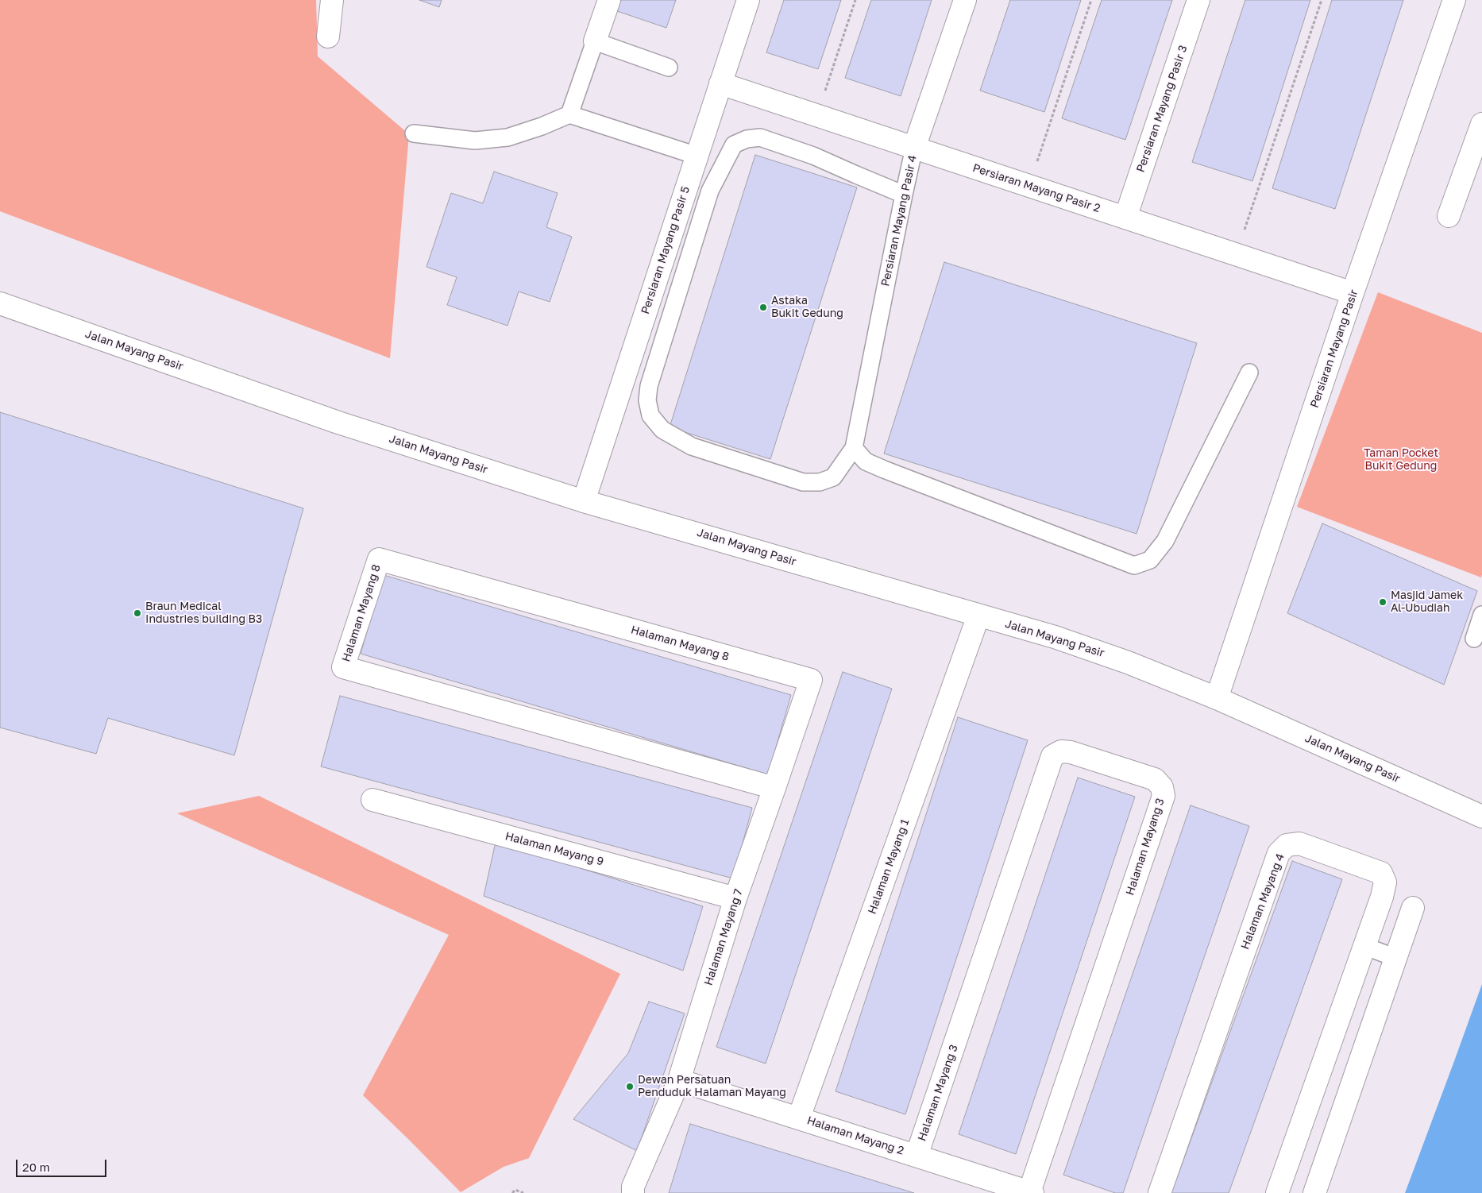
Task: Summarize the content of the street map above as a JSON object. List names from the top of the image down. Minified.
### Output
{"streets":{"street":["Persiaran Mayang Pasir 3","Persiaran Mayang Pasir 2","Persiaran Mayang Pasir 4","Persiaran Mayang Pasir 5","Persiaran Mayang Pasir","Jalan Mayang Pasir","Halaman Mayang 8","Halaman Mayang 3","Halaman Mayang 9","Halaman Mayang 1","Halaman Mayang 4","Halaman Mayang 7","Halaman Mayang 2"]},"crossings":[["Persiaran Mayang Pasir 3","Persiaran Mayang Pasir 2"],["Persiaran Mayang Pasir 2","Persiaran Mayang Pasir 4"],["Persiaran Mayang Pasir 2","Persiaran Mayang Pasir 5"],["Persiaran Mayang Pasir 2","Persiaran Mayang Pasir"],["Persiaran Mayang Pasir 5","Jalan Mayang Pasir"],["Persiaran Mayang Pasir","Jalan Mayang Pasir"],["Jalan Mayang Pasir","Halaman Mayang 1"],["Halaman Mayang 8","Halaman Mayang 7"],["Halaman Mayang 3","Halaman Mayang 2"],["Halaman Mayang 9","Halaman Mayang 7"],["Halaman Mayang 1","Halaman Mayang 2"],["Halaman Mayang 7","Halaman Mayang 2"]],"parks":["Taman Pocket Bukit Gedung"],"places":["Astaka Bukit Gedung","Masjid Jamek Al-Ubudiah","Braun Medical Industries building B3","Dewan Persatuan Penduduk Halaman Mayang"],"scale_bar":"20 m"}
